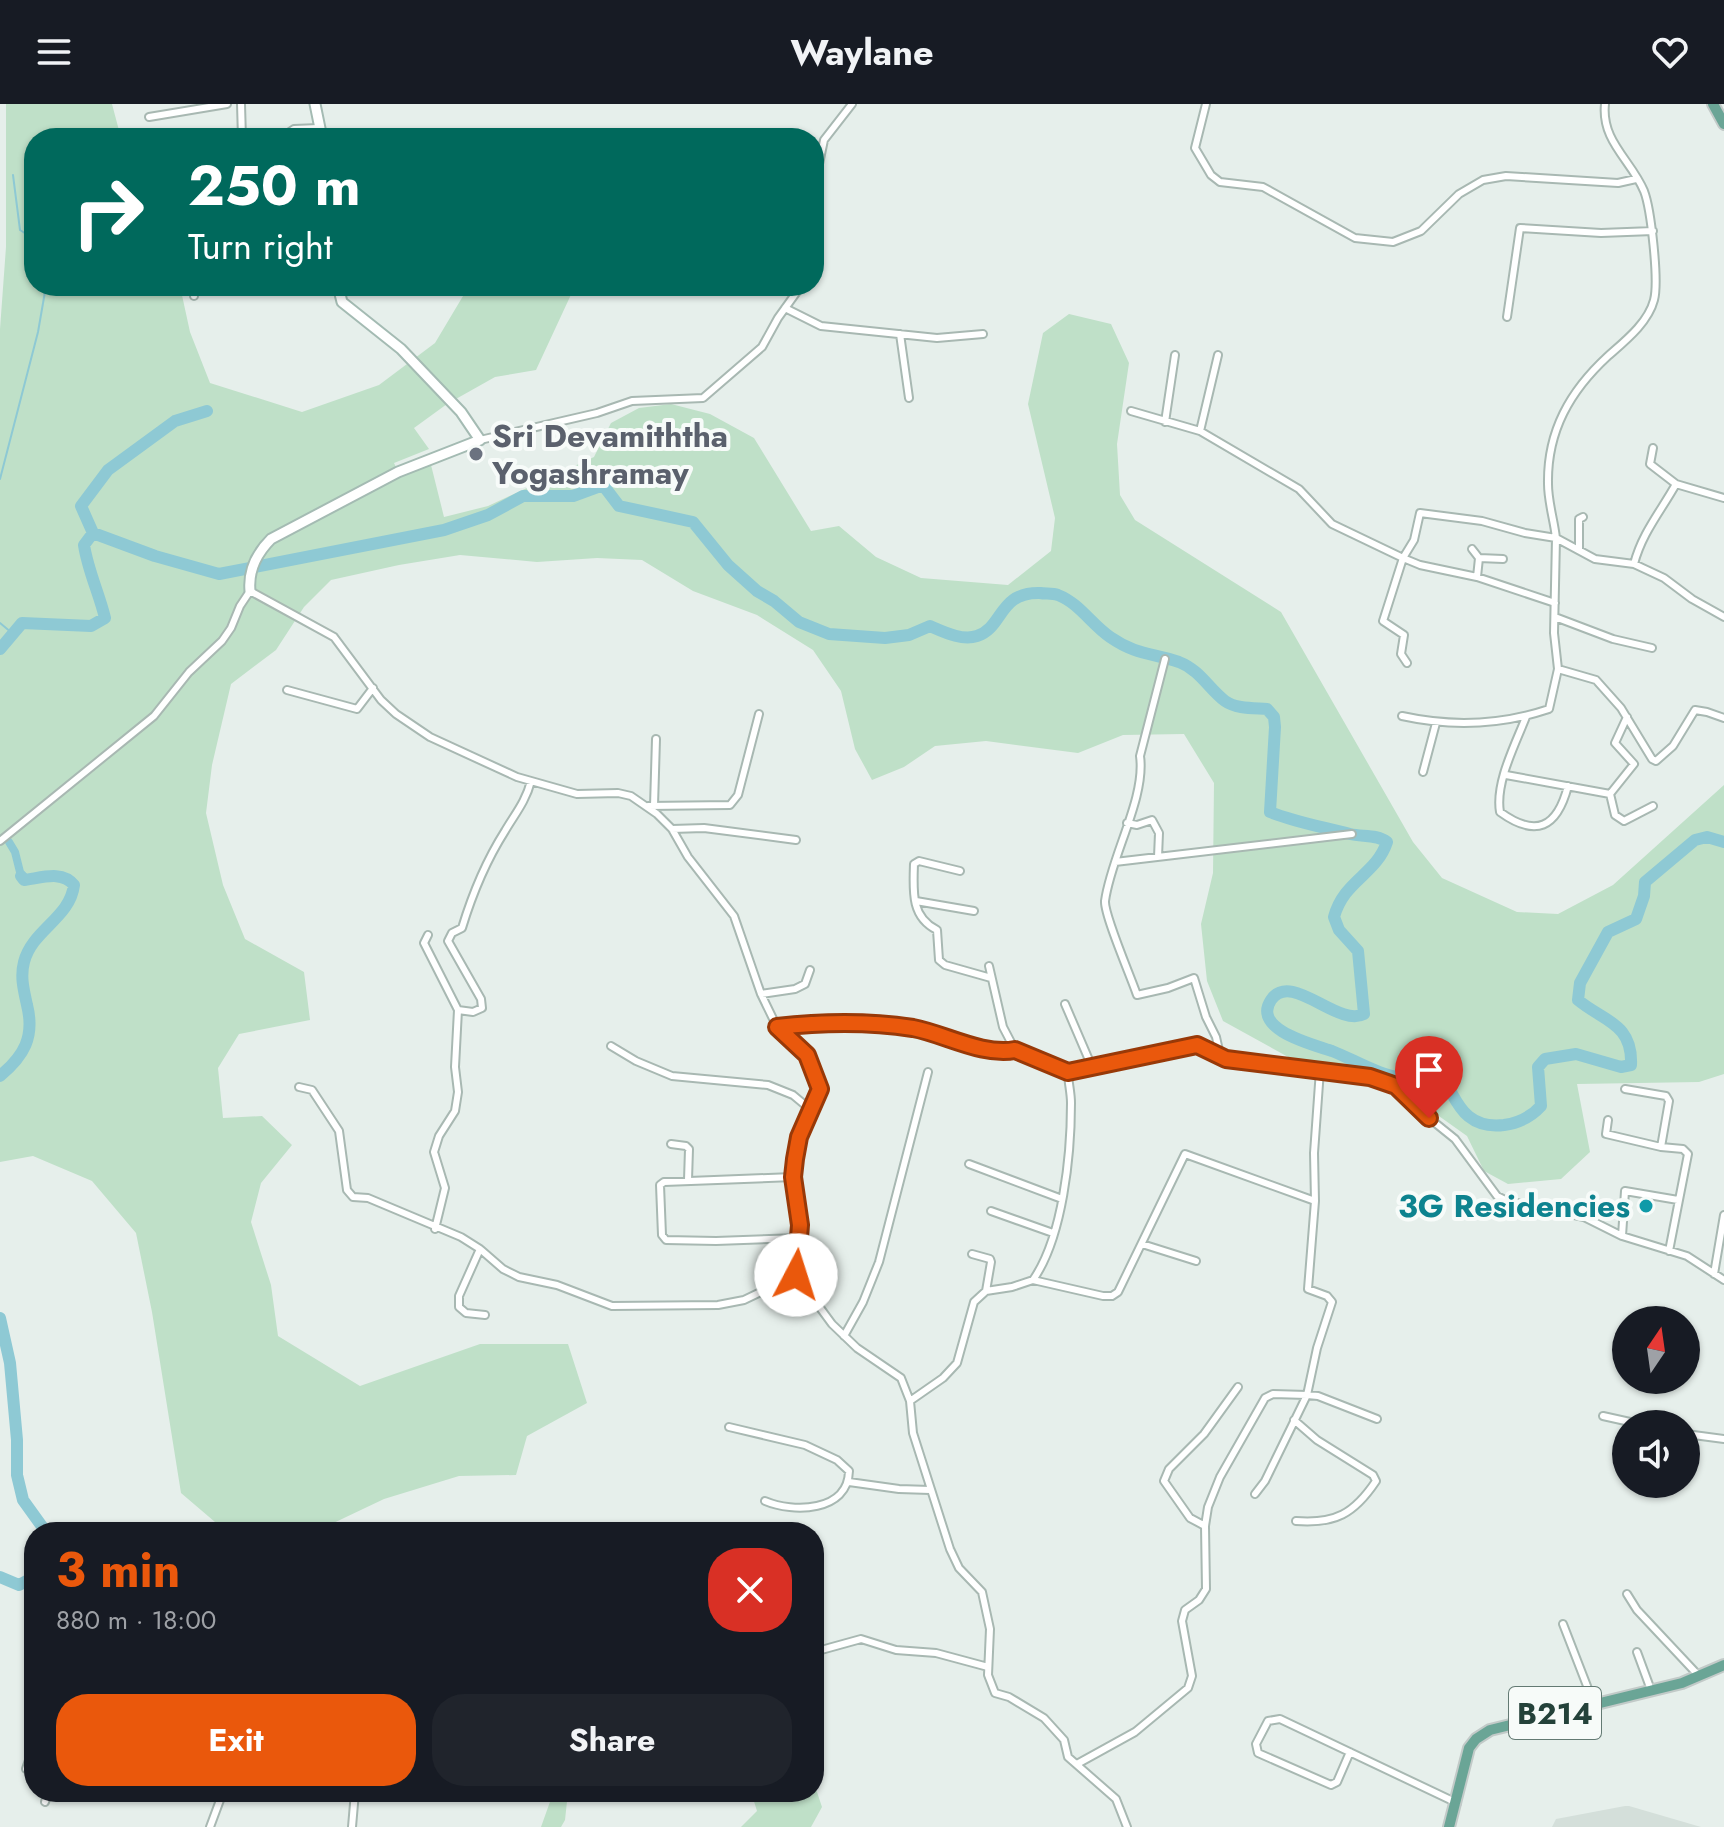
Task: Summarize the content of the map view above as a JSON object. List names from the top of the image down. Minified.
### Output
{"streets":{"main road":["B214"]},"places":["Sri Devamiththa Yogashramay","3G Residencies"],"north":"top","page":{"header":"Waylane","turn":["250 m","Turn right"],"heading":["3 min","880 m · 18:00"],"buttons":["Exit","Share"]}}
